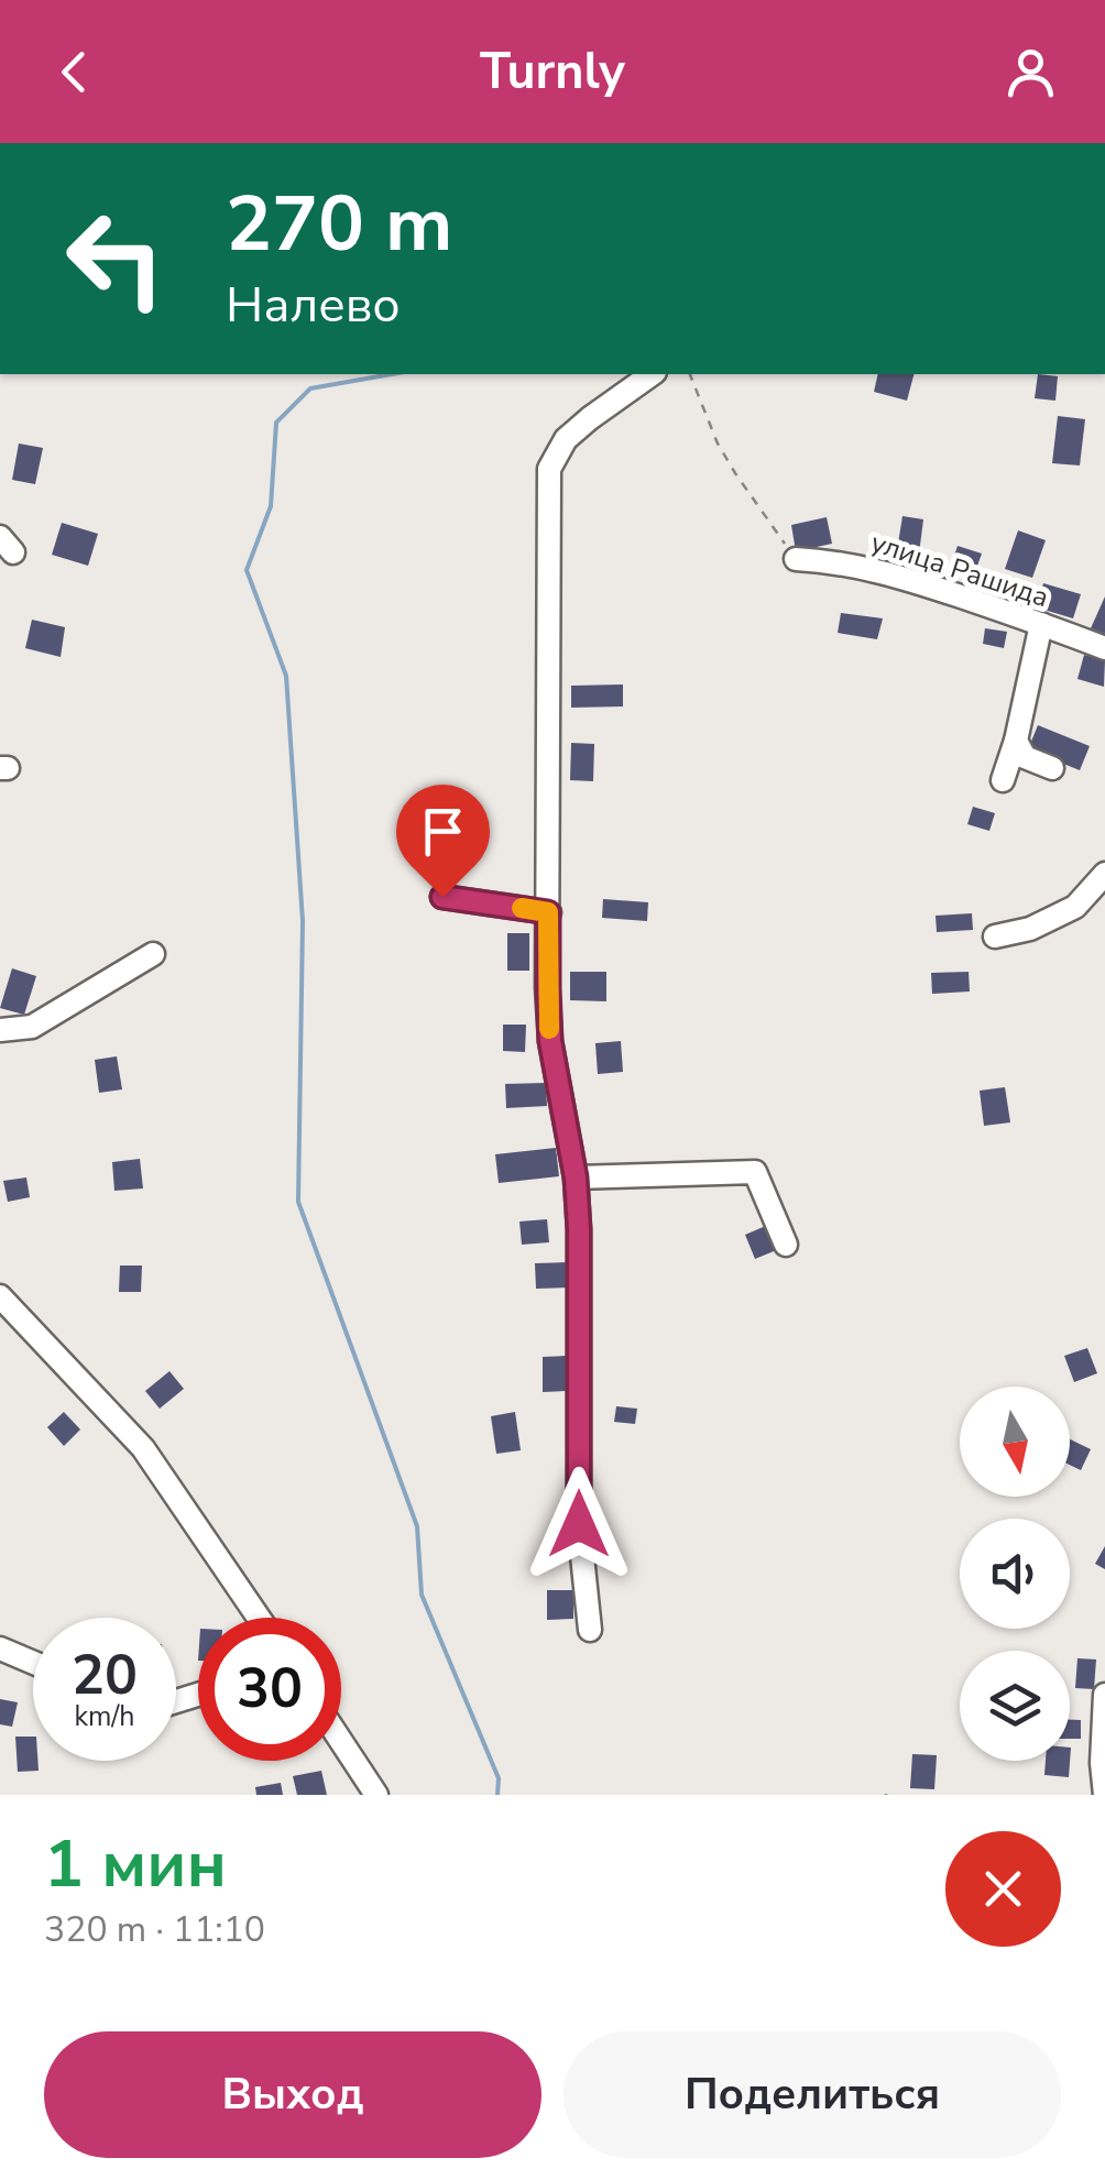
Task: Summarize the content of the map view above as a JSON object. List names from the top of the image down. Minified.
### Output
{"streets":{"street":["улица Рашида"]},"north":"bottom","page":{"header":"Turnly","turn":["270 m","Налево"],"speed":"20 km/h","limit":"30","heading":["1 мин","320 m · 11:10"],"buttons":["Выход","Поделиться"]}}
